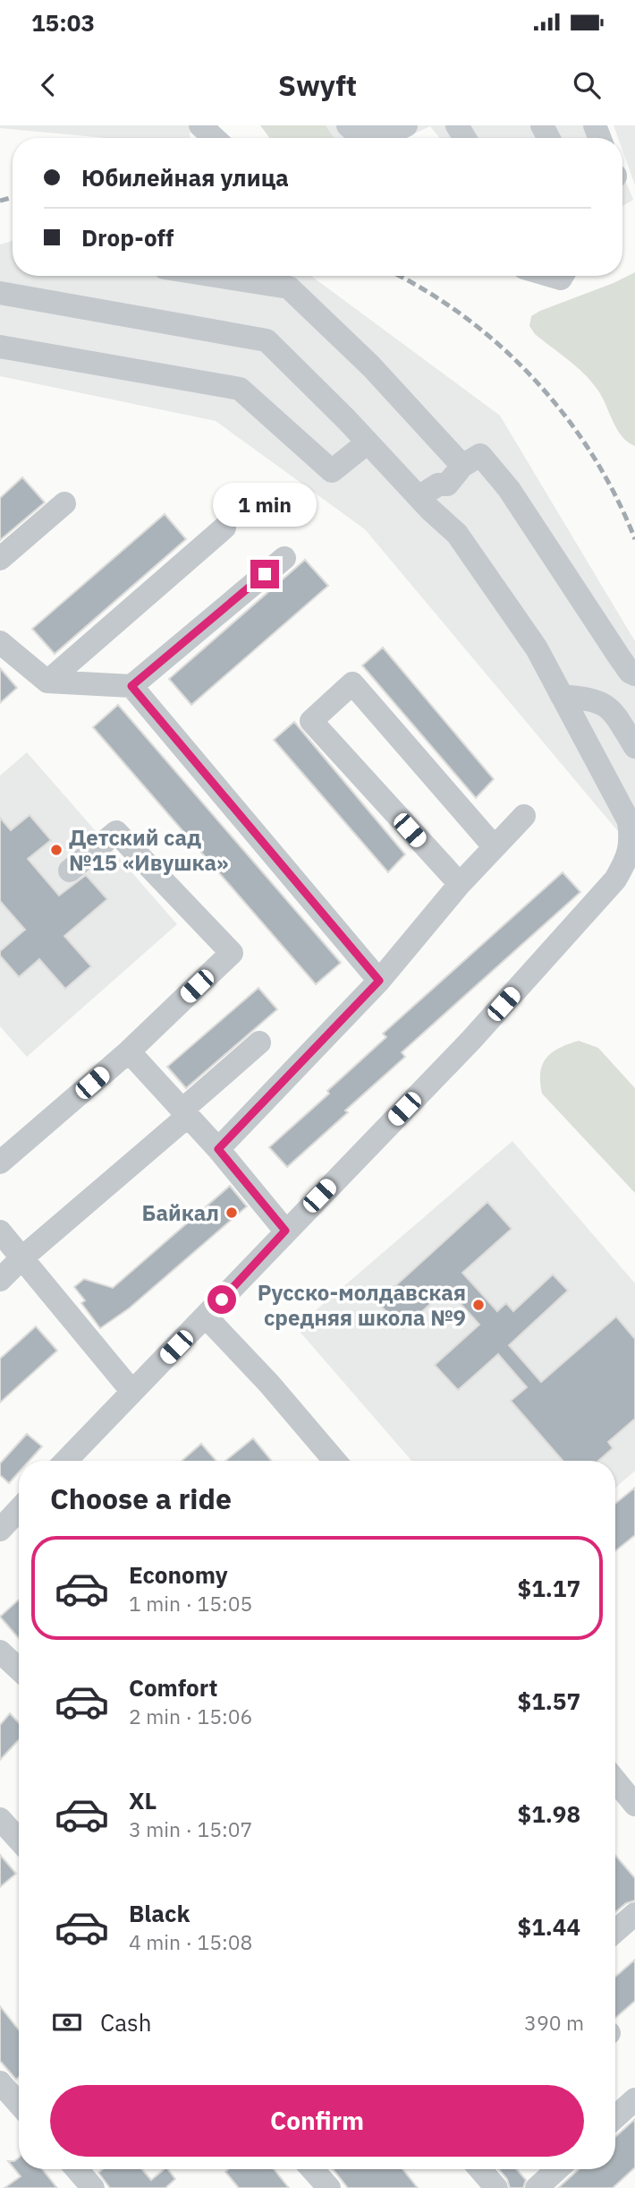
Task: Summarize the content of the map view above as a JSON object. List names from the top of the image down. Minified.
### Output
{"places":["Детский сад №15 «Ивушка»","Байкал","Русско-молдавская средняя школа №9"],"page":{"status":"15:03","header":"Swyft","banner":["Юбилейная улица","Drop-off"],"bubble":"1 min","heading":"Choose a ride","list":[{"name":"Economy","note":"1 min · 15:05","value":"$1.17"},{"name":"Comfort","note":"2 min · 15:06","value":"$1.57"},{"name":"XL","note":"3 min · 15:07","value":"$1.98"},{"name":"Black","note":"4 min · 15:08","value":"$1.44"}],"pay":["Cash","390 m"],"buttons":"Confirm"}}
